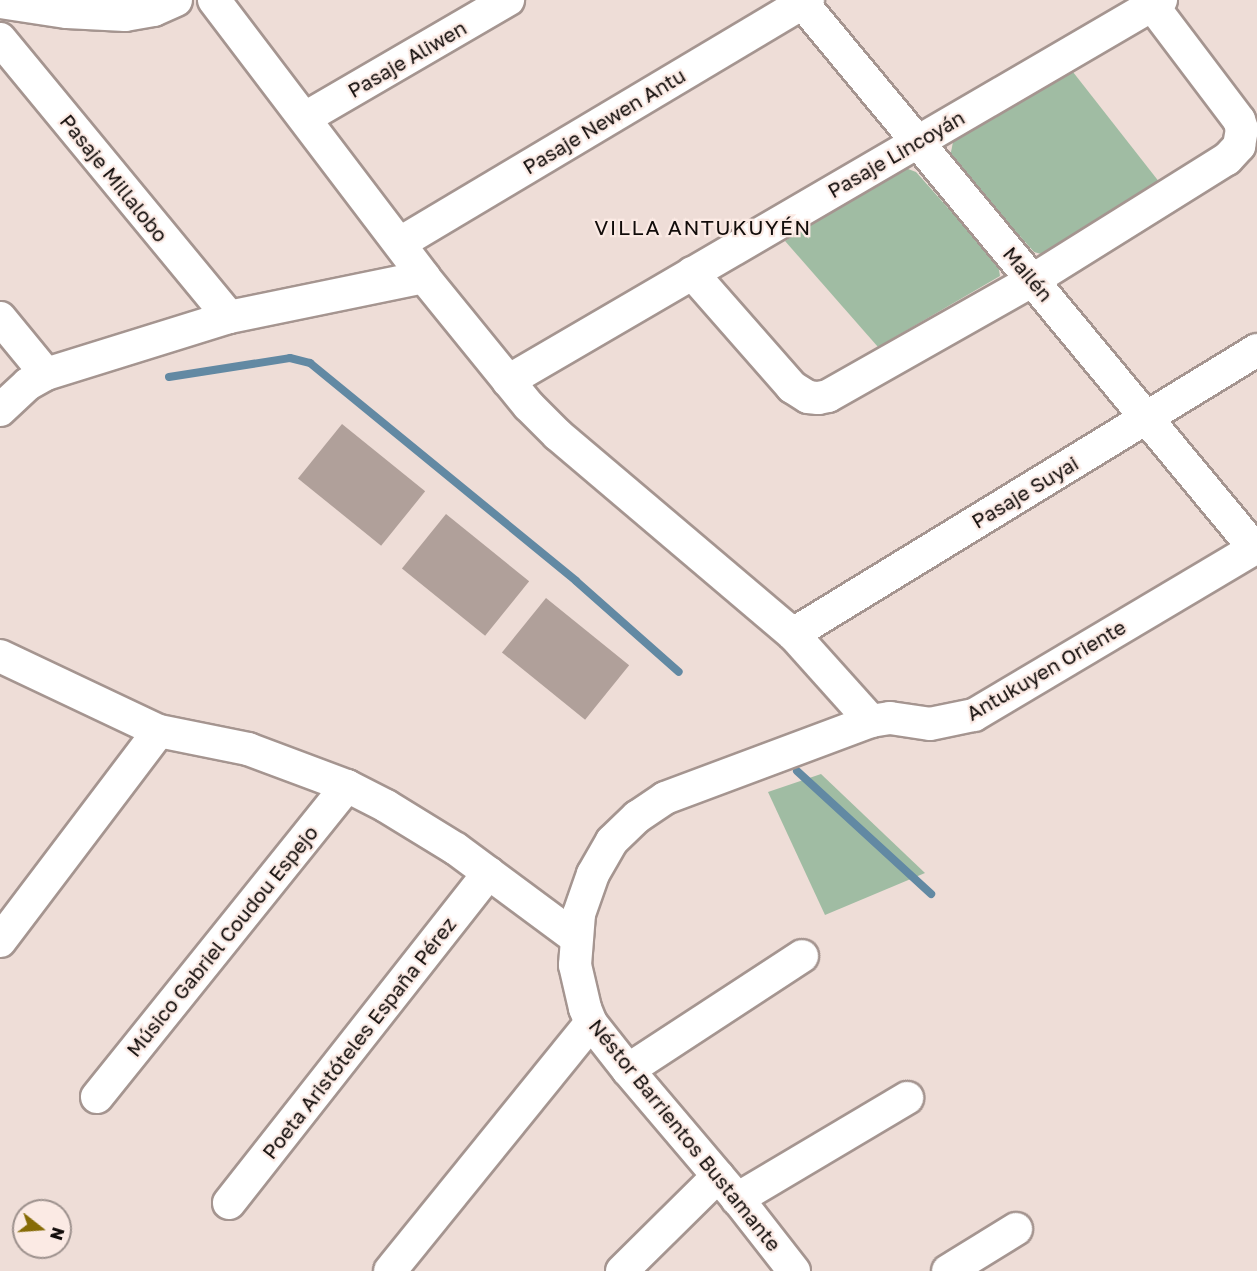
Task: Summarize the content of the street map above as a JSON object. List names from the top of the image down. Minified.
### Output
{"streets":{"street":["Pasaje Aliwen","Pasaje Newen Antu","Pasaje Lincoyán","Pasaje Millalobo","Mailén","Pasaje Suyai","Antukuyen Oriente","Músico Gabriel Coudou Espejo","Poeta Aristóteles España Pérez","Néstor Barrientos Bustamante"]},"crossings":[["Pasaje Newen Antu","Mailén"],["Pasaje Lincoyán","Mailén"],["Mailén","Pasaje Suyai"],["Mailén","Antukuyen Oriente"],["Antukuyen Oriente","Néstor Barrientos Bustamante"]],"districts":["VILLA ANTUKUYÉN"],"north":"right"}
